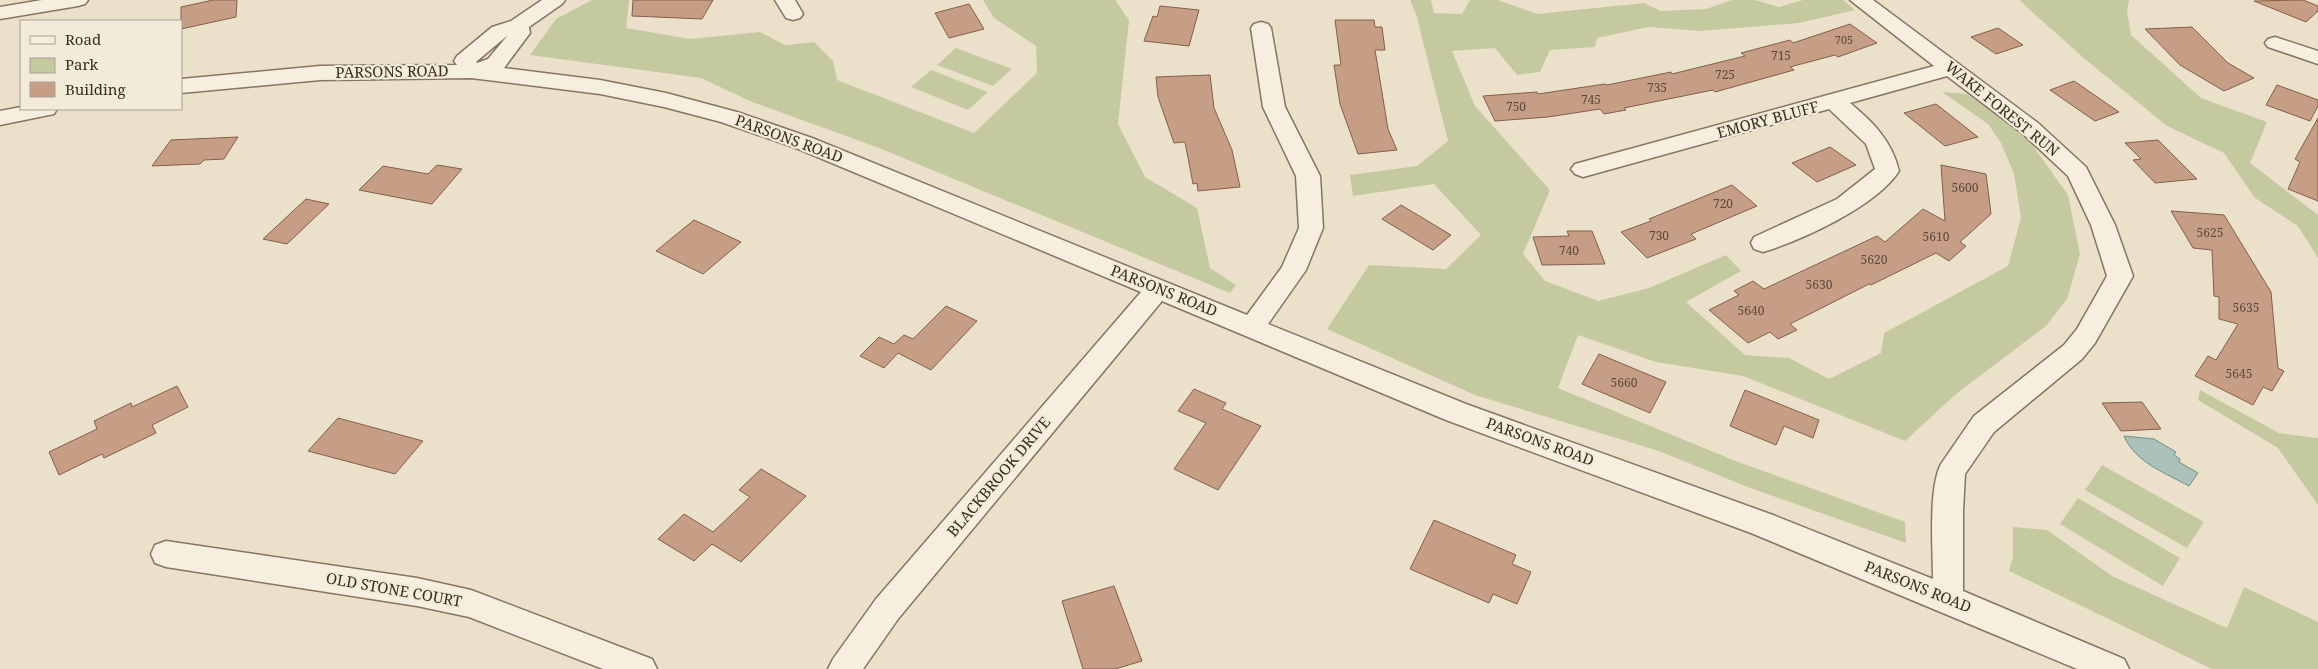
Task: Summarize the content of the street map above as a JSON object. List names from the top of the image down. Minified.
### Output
{"streets":{"street":["PARSONS ROAD","WAKE FOREST RUN","EMORY BLUFF","BLACKBROOK DRIVE","OLD STONE COURT"]},"crossings":[["PARSONS ROAD","WAKE FOREST RUN"],["PARSONS ROAD","BLACKBROOK DRIVE"],["WAKE FOREST RUN","EMORY BLUFF"]],"house_numbers":["705","715","725","735","745","750","5600","720","5625","730","5610","740","5620","5630","5635","5640","5645","5660"],"legend":["Road","Park","Building"]}
